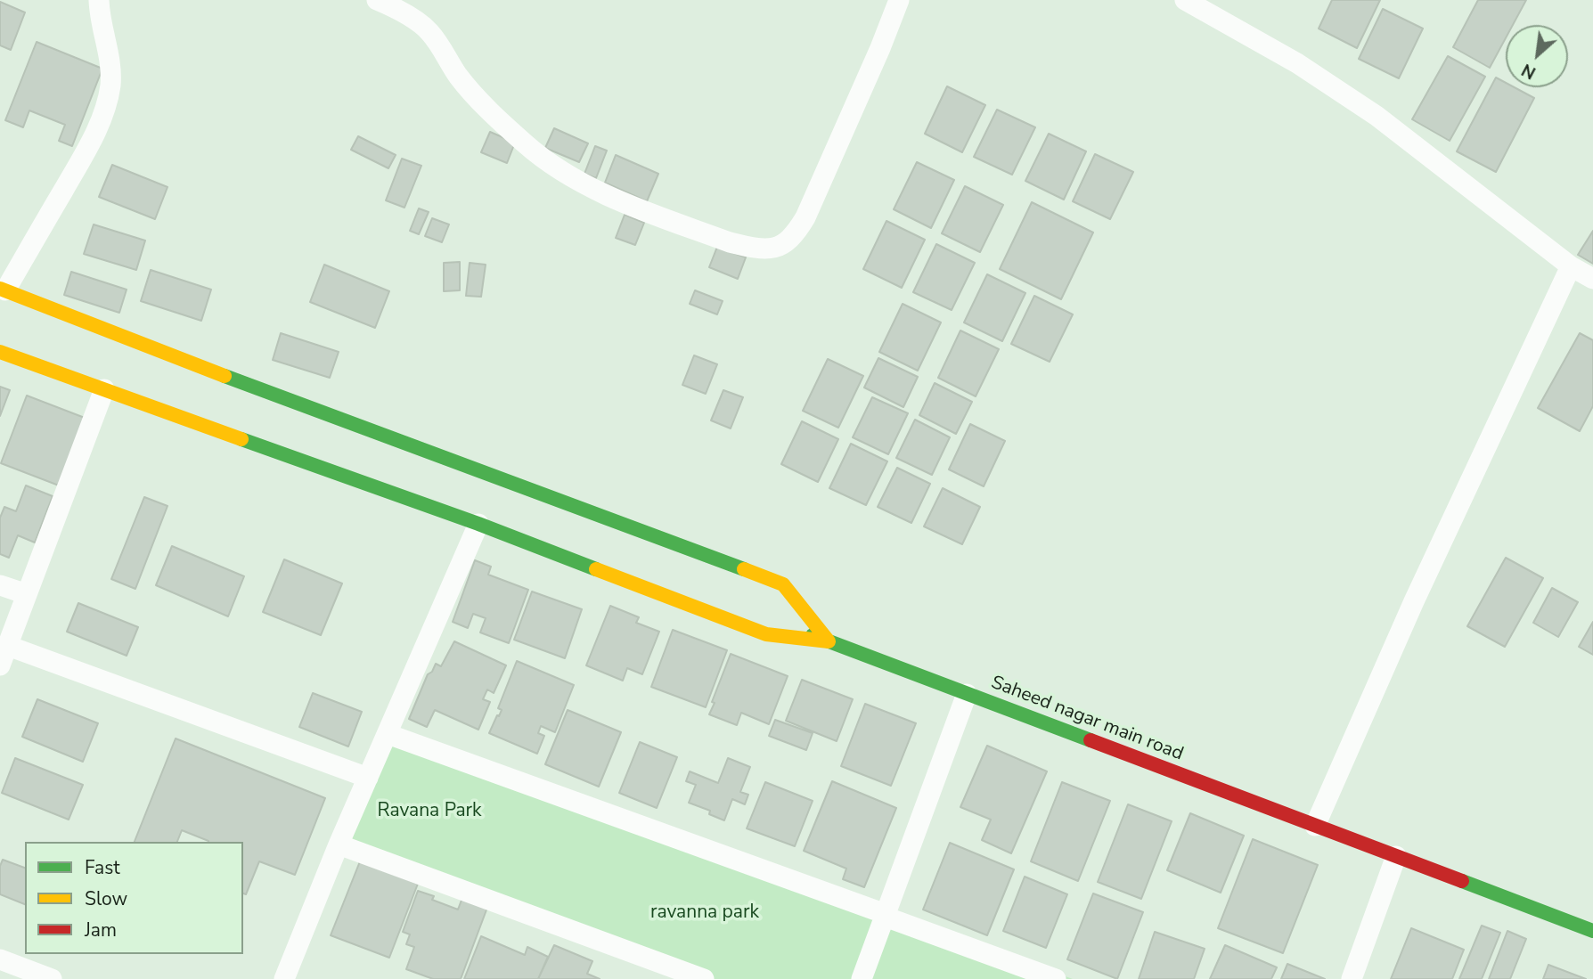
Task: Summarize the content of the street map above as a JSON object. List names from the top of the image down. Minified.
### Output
{"streets":{"street":["Saheed nagar main road"]},"parks":["Ravana Park","ravanna park"],"legend":["Fast","Slow","Jam"],"north":"bottom left"}
